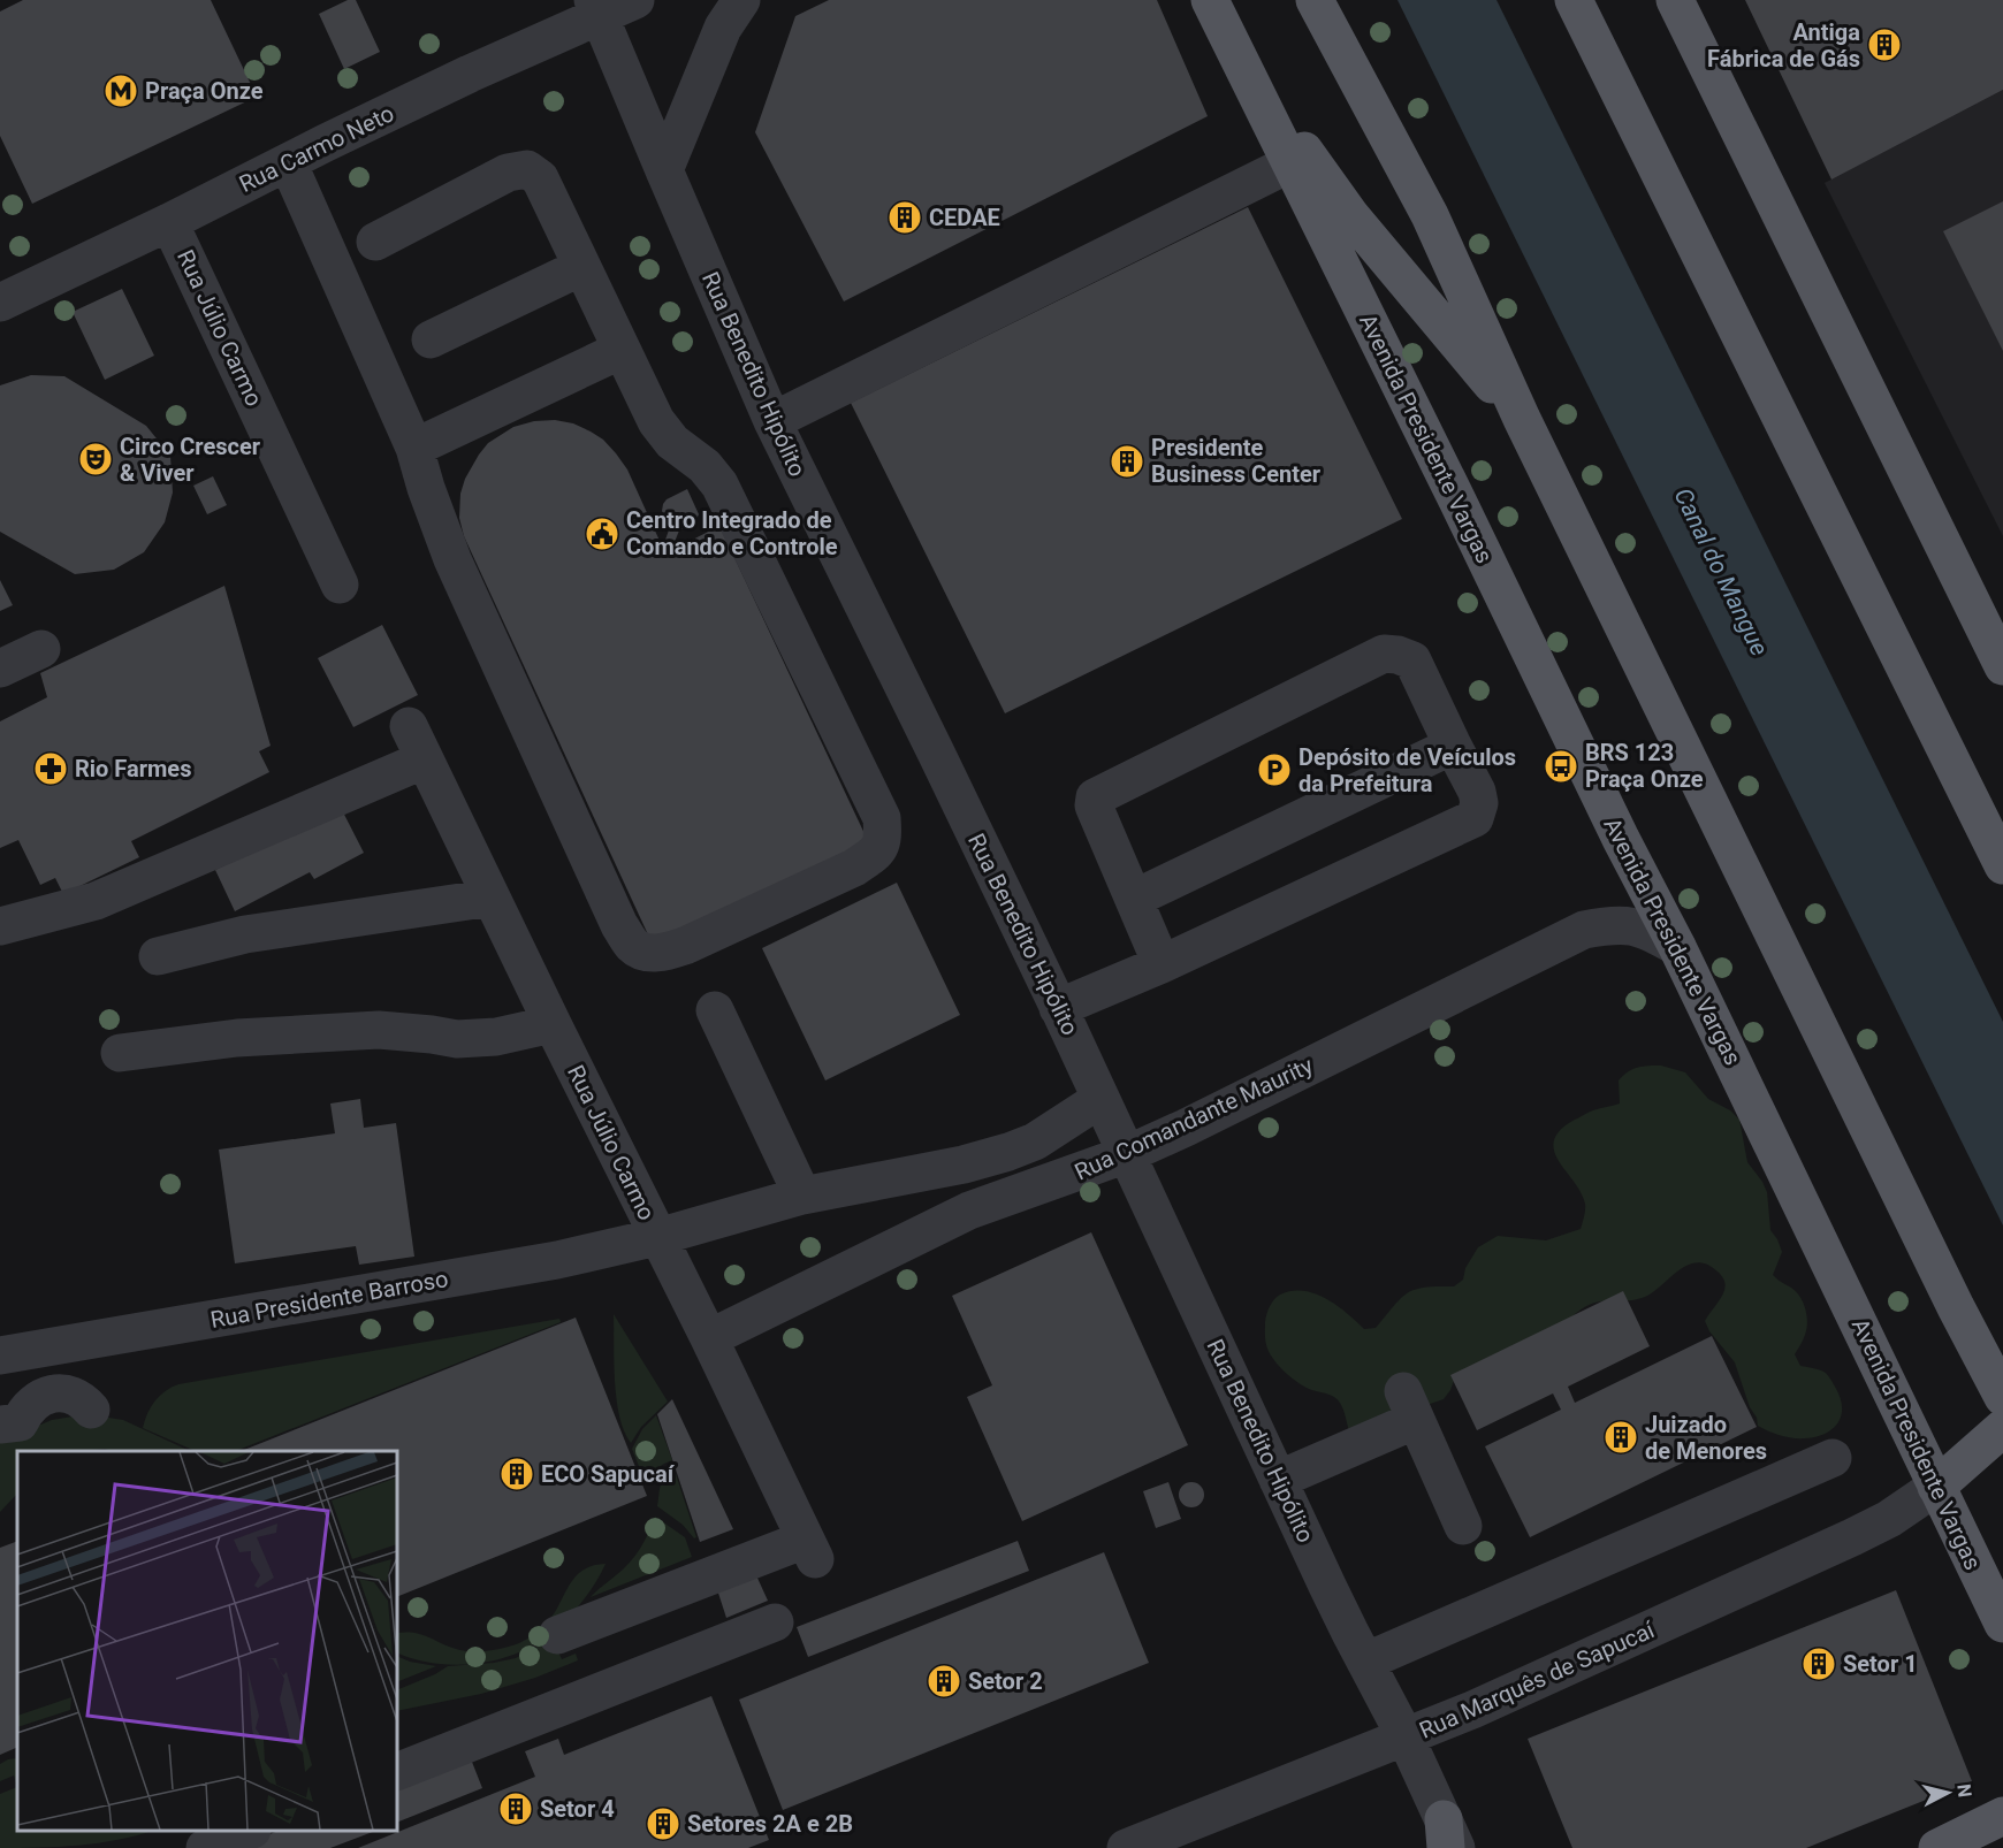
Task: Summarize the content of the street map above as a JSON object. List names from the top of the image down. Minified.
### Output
{"streets":{"main road":["Avenida Presidente Vargas"],"street":["Rua Carmo Neto","Rua Júlio Carmo","Rua Benedito Hipólito","Rua Comandante Maurity","Rua Presidente Barroso","Rua Marquês de Sapucaí"]},"crossings":[["Rua Carmo Neto","Rua Júlio Carmo"],["Rua Carmo Neto","Rua Benedito Hipólito"],["Rua Júlio Carmo","Rua Comandante Maurity"],["Rua Júlio Carmo","Rua Presidente Barroso"],["Rua Benedito Hipólito","Rua Comandante Maurity"],["Rua Benedito Hipólito","Rua Marquês de Sapucaí"],["Avenida Presidente Vargas","Rua Comandante Maurity"],["Avenida Presidente Vargas","Rua Marquês de Sapucaí"]],"water":["Canal do Mangue"],"places":{"building":["Antiga Fábrica de Gás","CEDAE","Presidente Business Center","Juizado de Menores","ECO Sapucaí","Setor 1","Setor 2","Setor 4","Setores 2A e 2B"],"metro station":["Praça Onze"],"theatre":["Circo Crescer & Viver"],"public building":["Centro Integrado de Comando e Controle"],"bus stop":["BRS 123 Praça Onze"],"pharmacy":["Rio Farmes"],"parking":["Depósito de Veículos da Prefeitura"]},"north":"right"}
